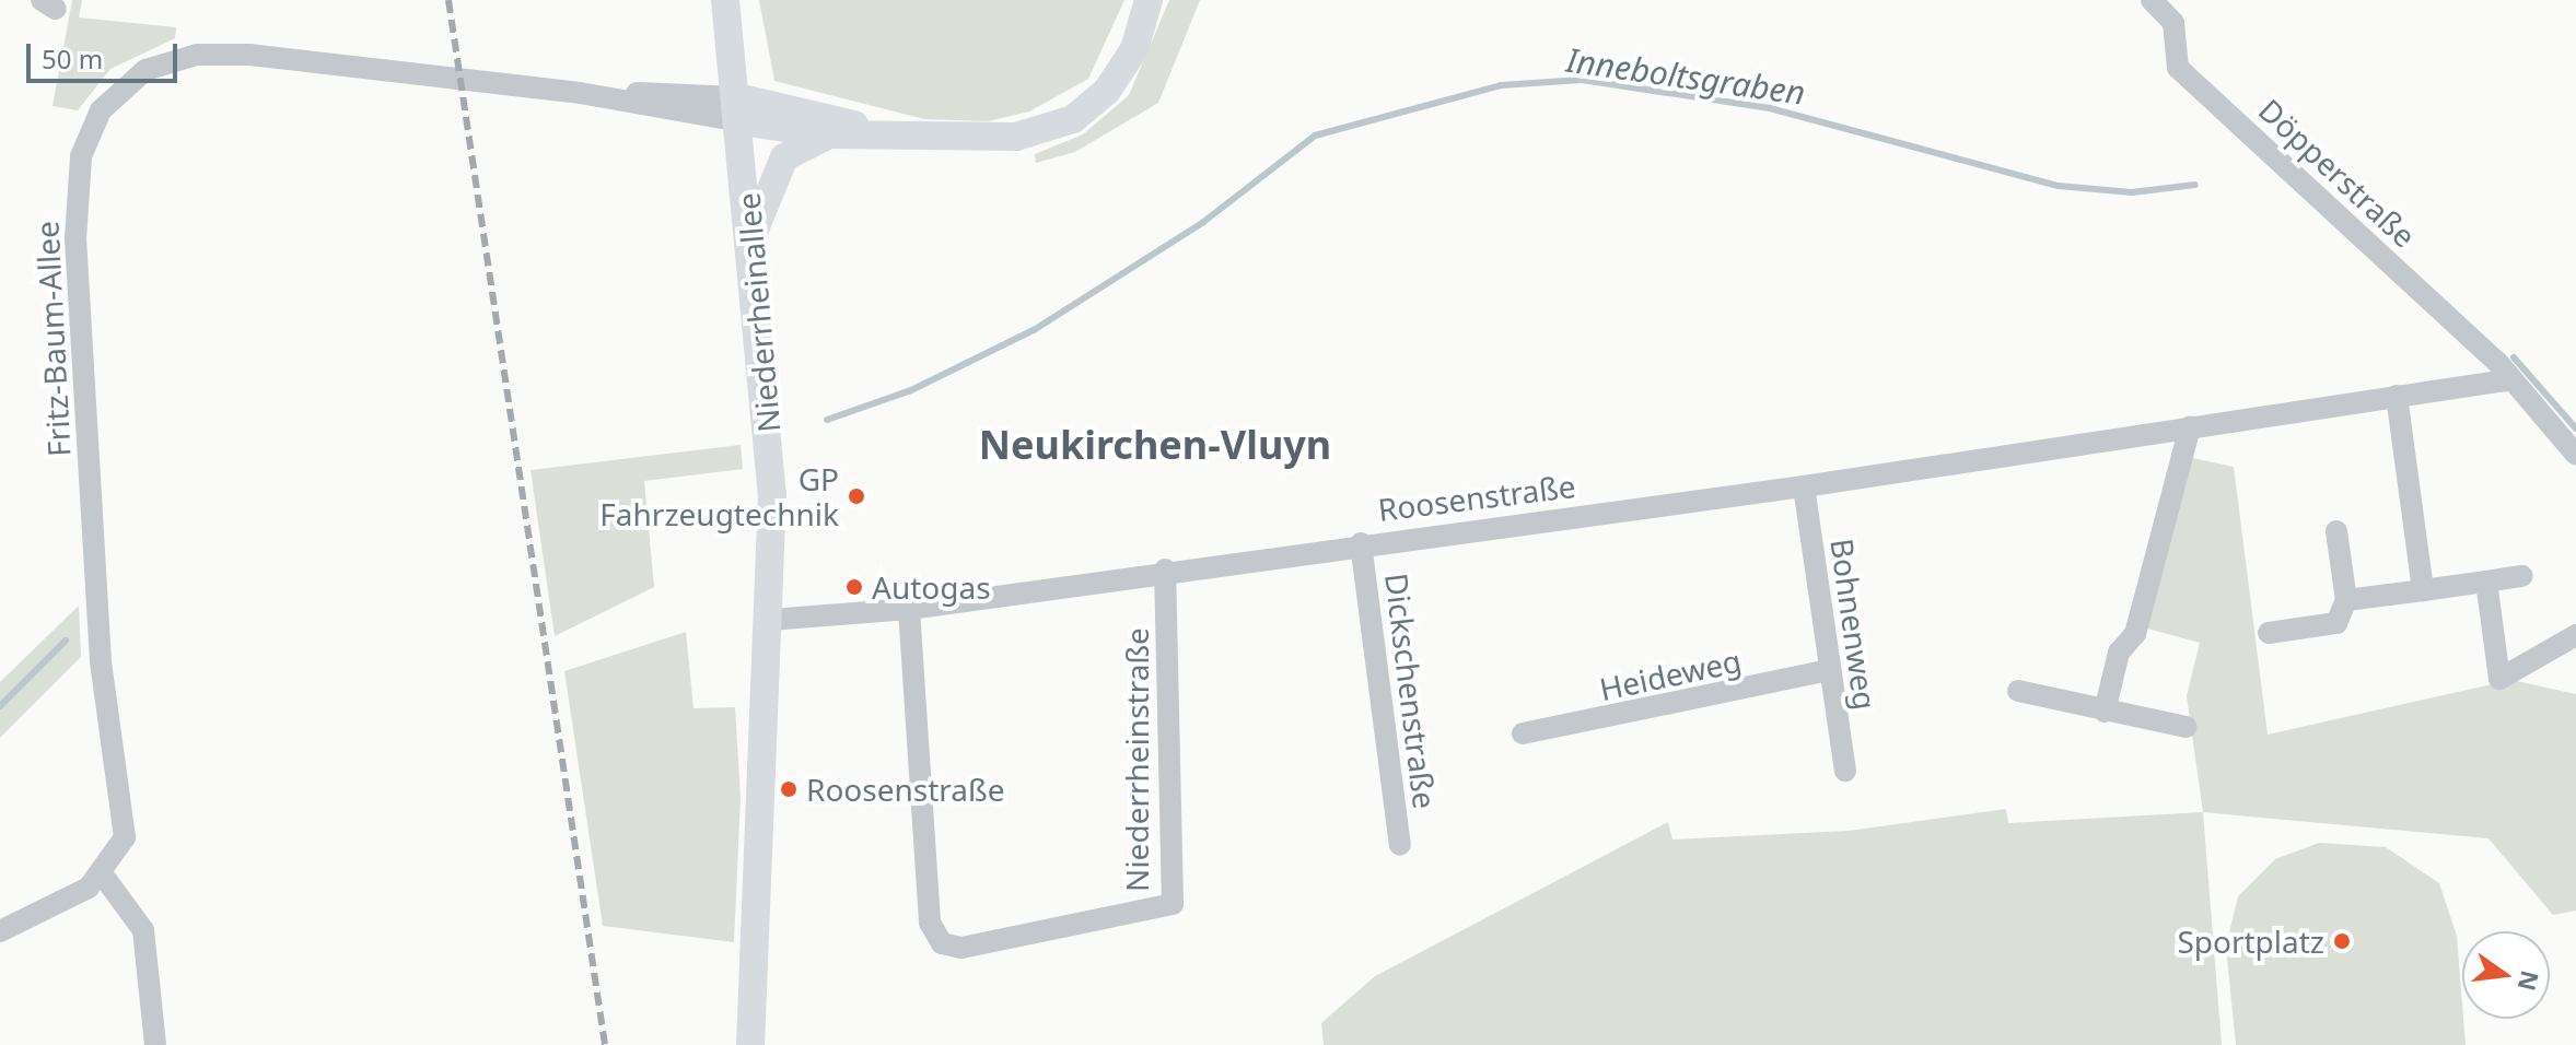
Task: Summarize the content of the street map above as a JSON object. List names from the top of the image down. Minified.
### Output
{"streets":{"main road":["Niederrheinallee"],"street":["Döpperstraße","Fritz-Baum-Allee","Roosenstraße","Bohnenweg","Heideweg","Dickschenstraße","Niederrheinstraße"]},"crossings":[["Döpperstraße","Roosenstraße"],["Niederrheinallee","Fritz-Baum-Allee"],["Niederrheinallee","Roosenstraße"],["Roosenstraße","Bohnenweg"],["Roosenstraße","Dickschenstraße"],["Roosenstraße","Niederrheinstraße"],["Bohnenweg","Heideweg"]],"districts":["Neukirchen-Vluyn"],"water":["Inneboltsgraben"],"places":["GP Fahrzeugtechnik","Autogas","Roosenstraße","Sportplatz"],"scale_bar":"50 m","north":"right"}
